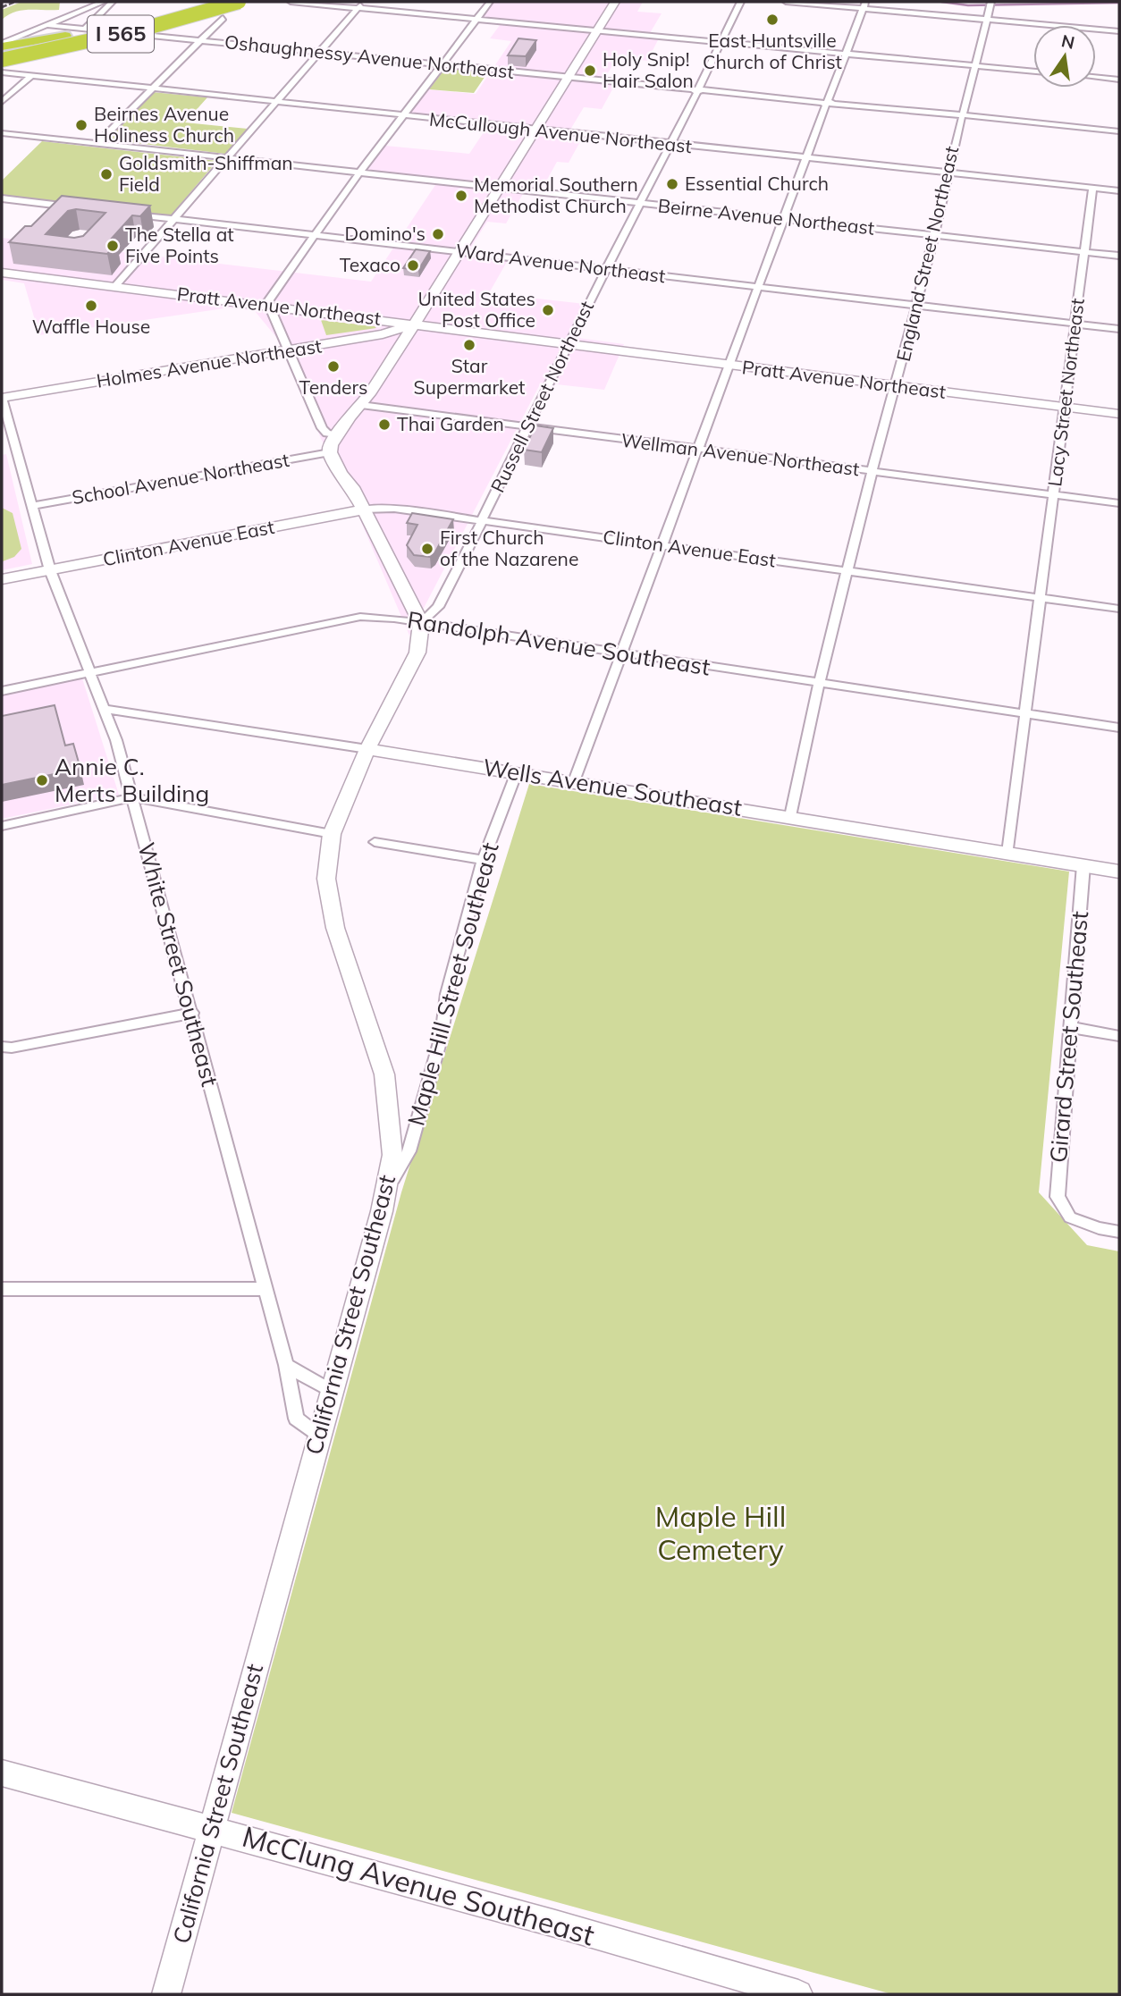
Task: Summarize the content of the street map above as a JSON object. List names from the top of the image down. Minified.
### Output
{"streets":{"highway":["I 565"],"main road":["Pratt Avenue Northeast","Holmes Avenue Northeast","Clinton Avenue East","Wells Avenue Southeast","California Street Southeast","McClung Avenue Southeast"],"street":["Oshaughnessy Avenue Northeast","McCullough Avenue Northeast","Beirne Avenue Northeast","England Street Northeast","Ward Avenue Northeast","Lacy Street Northeast","Russell Street Northeast","Wellman Avenue Northeast","School Avenue Northeast","Randolph Avenue Southeast","White Street Southeast","Maple Hill Street Southeast","Girard Street Southeast"]},"crossings":[["Oshaughnessy Avenue Northeast","England Street Northeast"],["Oshaughnessy Avenue Northeast","Russell Street Northeast"],["McCullough Avenue Northeast","England Street Northeast"],["McCullough Avenue Northeast","Lacy Street Northeast"],["McCullough Avenue Northeast","Russell Street Northeast"],["Beirne Avenue Northeast","England Street Northeast"],["Beirne Avenue Northeast","Lacy Street Northeast"],["Beirne Avenue Northeast","Russell Street Northeast"],["England Street Northeast","Ward Avenue Northeast"],["England Street Northeast","Pratt Avenue Northeast"],["England Street Northeast","Wellman Avenue Northeast"],["England Street Northeast","Clinton Avenue East"],["England Street Northeast","Randolph Avenue Southeast"],["England Street Northeast","Wells Avenue Southeast"],["Ward Avenue Northeast","Lacy Street Northeast"],["Ward Avenue Northeast","Russell Street Northeast"],["Pratt Avenue Northeast","Holmes Avenue Northeast"],["Pratt Avenue Northeast","Lacy Street Northeast"],["Pratt Avenue Northeast","Russell Street Northeast"],["Holmes Avenue Northeast","White Street Southeast"],["Lacy Street Northeast","Wellman Avenue Northeast"],["Lacy Street Northeast","Clinton Avenue East"],["Lacy Street Northeast","Randolph Avenue Southeast"],["Lacy Street Northeast","Wells Avenue Southeast"],["Russell Street Northeast","Wellman Avenue Northeast"],["Russell Street Northeast","Clinton Avenue East"],["Russell Street Northeast","Randolph Avenue Southeast"],["Russell Street Northeast","California Street Southeast"],["School Avenue Northeast","White Street Southeast"],["Clinton Avenue East","White Street Southeast"],["Randolph Avenue Southeast","White Street Southeast"],["Randolph Avenue Southeast","California Street Southeast"],["Wells Avenue Southeast","White Street Southeast"],["Wells Avenue Southeast","Maple Hill Street Southeast"],["Wells Avenue Southeast","Girard Street Southeast"],["Wells Avenue Southeast","California Street Southeast"],["White Street Southeast","California Street Southeast"],["Maple Hill Street Southeast","California Street Southeast"],["California Street Southeast","McClung Avenue Southeast"]],"parks":["Maple Hill Cemetery"],"places":["East Huntsville Church of Christ","Holy Snip! Hair Salon","Beirnes Avenue Holiness Church","Goldsmith-Shiffman Field","Essential Church","Memorial Southern Methodist Church","Domino's","The Stella at Five Points","Texaco","Waffle House","United States Post Office","Star Supermarket","Tenders","Thai Garden","First Church of the Nazarene","Annie C. Merts Building"],"north":"top"}
